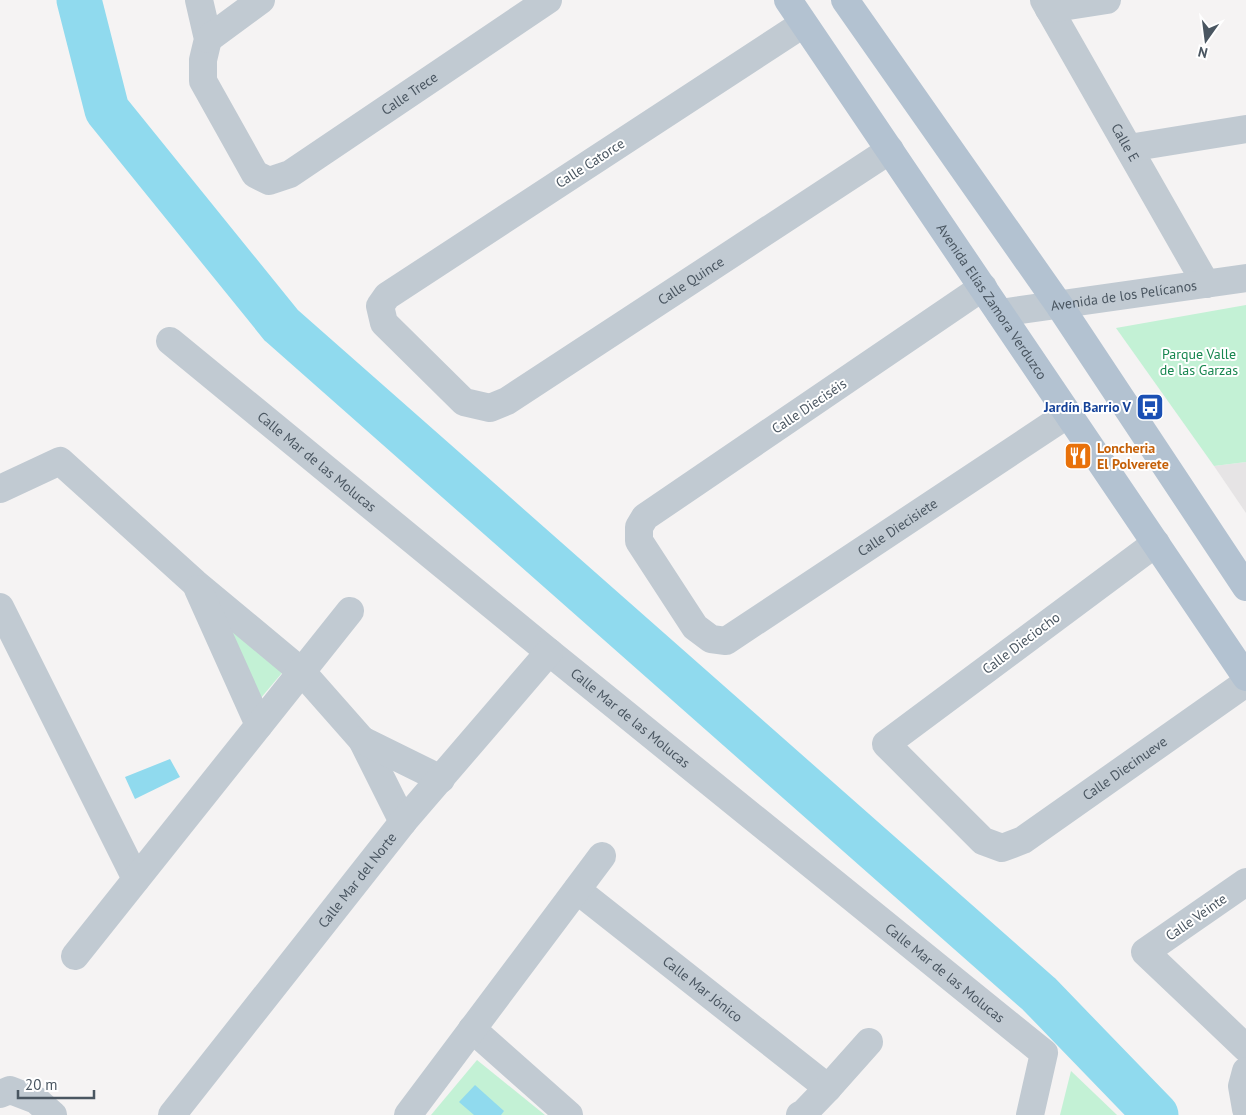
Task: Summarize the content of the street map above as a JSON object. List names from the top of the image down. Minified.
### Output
{"streets":{"main road":["Avenida Elías Zamora Verduzco"],"street":["Calle Trece","Calle E","Calle Catorce","Calle Quince","Avenida de los Pelícanos","Calle Dieciséis","Calle Mar de las Molucas","Calle Diecisiete","Calle Dieciocho","Calle Diecinueve","Calle Mar del Norte","Calle Veinte","Calle Mar Jónico"]},"crossings":[["Calle E","Avenida de los Pelícanos"],["Calle Catorce","Calle Quince"],["Calle Catorce","Avenida Elías Zamora Verduzco"],["Calle Quince","Avenida Elías Zamora Verduzco"],["Avenida de los Pelícanos","Avenida Elías Zamora Verduzco"],["Avenida Elías Zamora Verduzco","Calle Dieciséis"],["Avenida Elías Zamora Verduzco","Calle Diecisiete"],["Avenida Elías Zamora Verduzco","Calle Dieciocho"],["Calle Dieciséis","Calle Diecisiete"],["Calle Mar de las Molucas","Calle Mar del Norte"],["Calle Dieciocho","Calle Diecinueve"]],"parks":["Parque Valle de las Garzas"],"places":{"bus stop":["Jardín Barrio V"],"restaurant":["Loncheria El Polverete"]},"scale_bar":"20 m","north":"bottom"}
